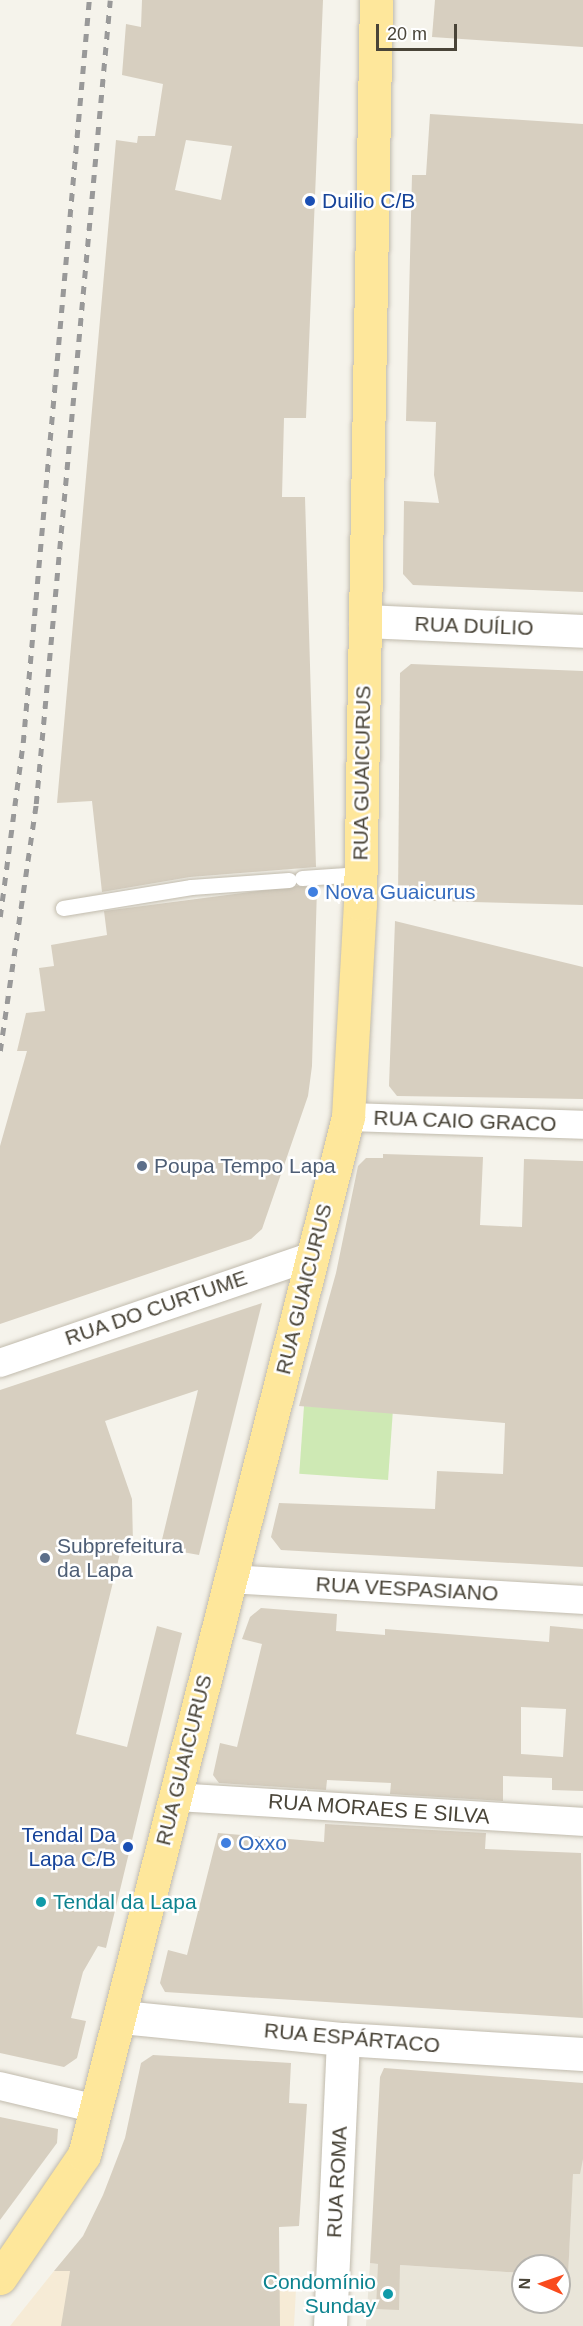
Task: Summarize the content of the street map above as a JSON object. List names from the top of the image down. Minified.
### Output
{"streets":{"main road":["RUA GUAICURUS"],"street":["RUA DUÍLIO","RUA CAIO GRACO","RUA DO CURTUME","RUA VESPASIANO","RUA MORAES E SILVA","RUA ESPÁRTACO","RUA ROMA"]},"crossings":[["RUA DUÍLIO","RUA GUAICURUS"],["RUA GUAICURUS","RUA CAIO GRACO"],["RUA GUAICURUS","RUA DO CURTUME"],["RUA GUAICURUS","RUA VESPASIANO"],["RUA GUAICURUS","RUA MORAES E SILVA"],["RUA GUAICURUS","RUA ESPÁRTACO"],["RUA ESPÁRTACO","RUA ROMA"]],"places":["Duilio C/B","Nova Guaicurus","Poupa Tempo Lapa","Subprefeitura da Lapa","Oxxo","Tendal Da Lapa C/B","Tendal da Lapa","Condomínio Sunday"],"scale_bar":"20 m","north":"left"}
